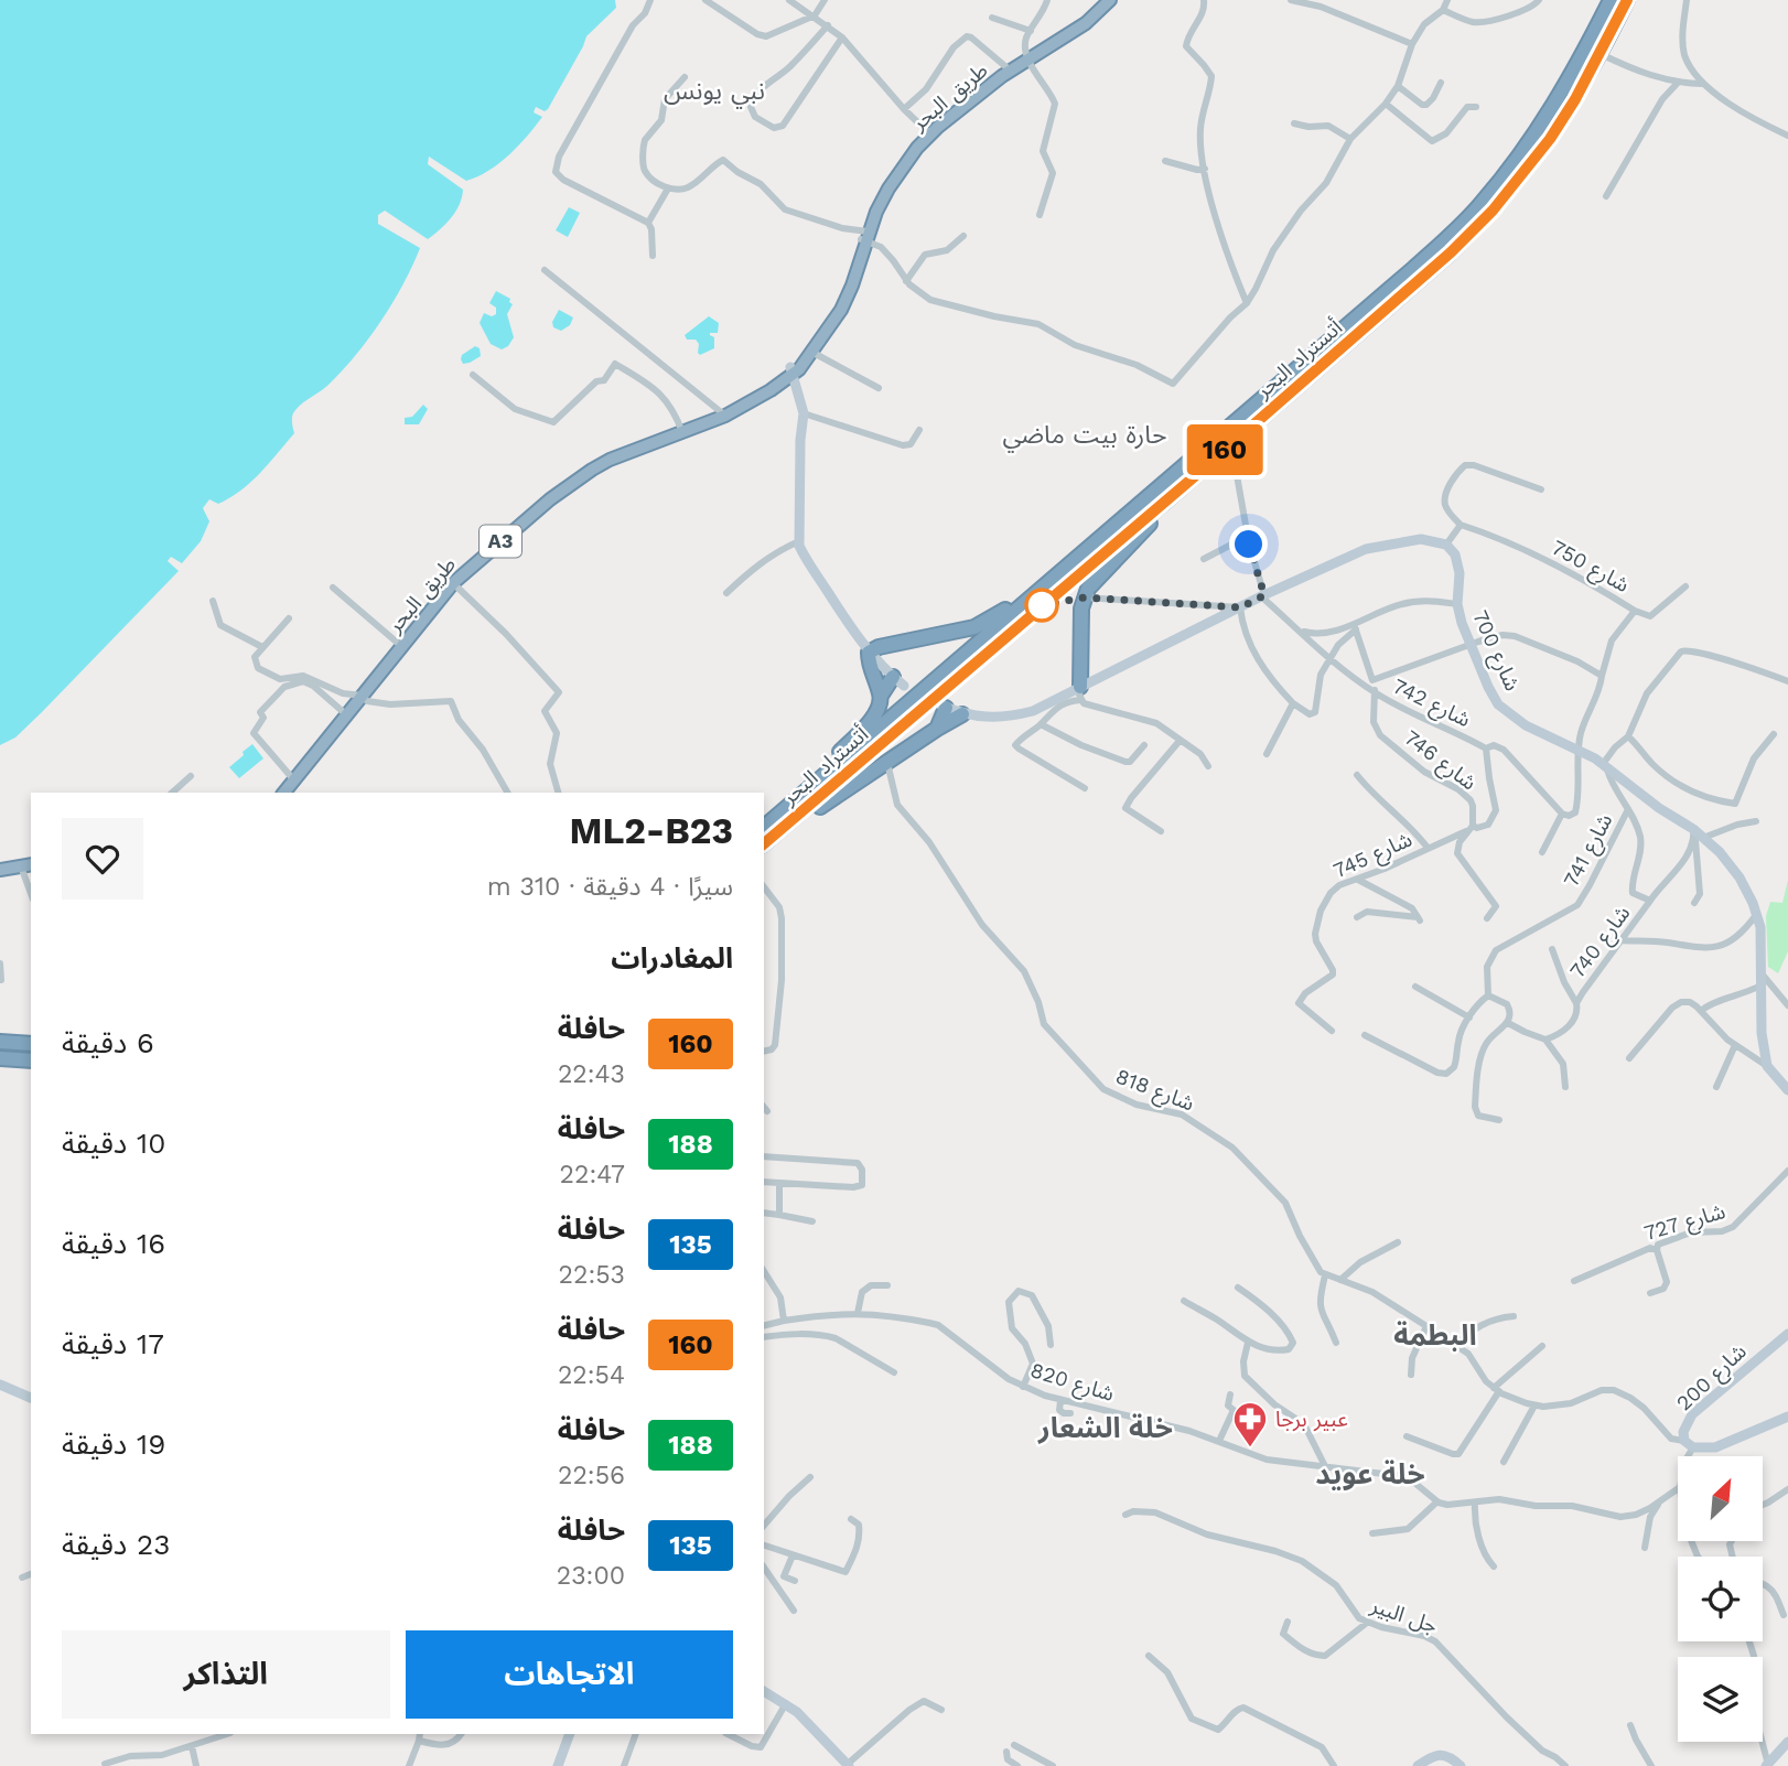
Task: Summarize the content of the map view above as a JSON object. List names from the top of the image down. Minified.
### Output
{"streets":{"highway":["طريق البحر","أتستراد البحر","A3"],"main road":["شارع 700","شارع 200"],"street":["شارع 750","شارع 742","شارع 746","شارع 741","شارع 745","شارع 740","شارع 818","شارع 727","شارع 820","جل البير"]},"crossings":[["شارع 750","شارع 700"],["شارع 700","شارع 740"],["شارع 742","شارع 746"],["شارع 746","شارع 745"],["شارع 741","شارع 740"]],"districts":["نبي يونس","حارة بيت ماضي","البطمة","خلة الشعار","خلة عويد"],"places":{"pharmacy":["عبير برجا"]},"lines":["bus line 160"],"north":"top right","page":{"on_map":"160","heading":[["ML2-B23","سيرًا · 4 دقيقة · 310 m"],"المغادرات"],"list":[{"mark":"160","name":"حافلة","note":"22:43","value":"6 دقيقة"},{"mark":"188","name":"حافلة","note":"22:47","value":"10 دقيقة"},{"mark":"135","name":"حافلة","note":"22:53","value":"16 دقيقة"},{"mark":"160","name":"حافلة","note":"22:54","value":"17 دقيقة"},{"mark":"188","name":"حافلة","note":"22:56","value":"19 دقيقة"},{"mark":"135","name":"حافلة","note":"23:00","value":"23 دقيقة"}],"buttons":["الاتجاهات","التذاكر"]}}
